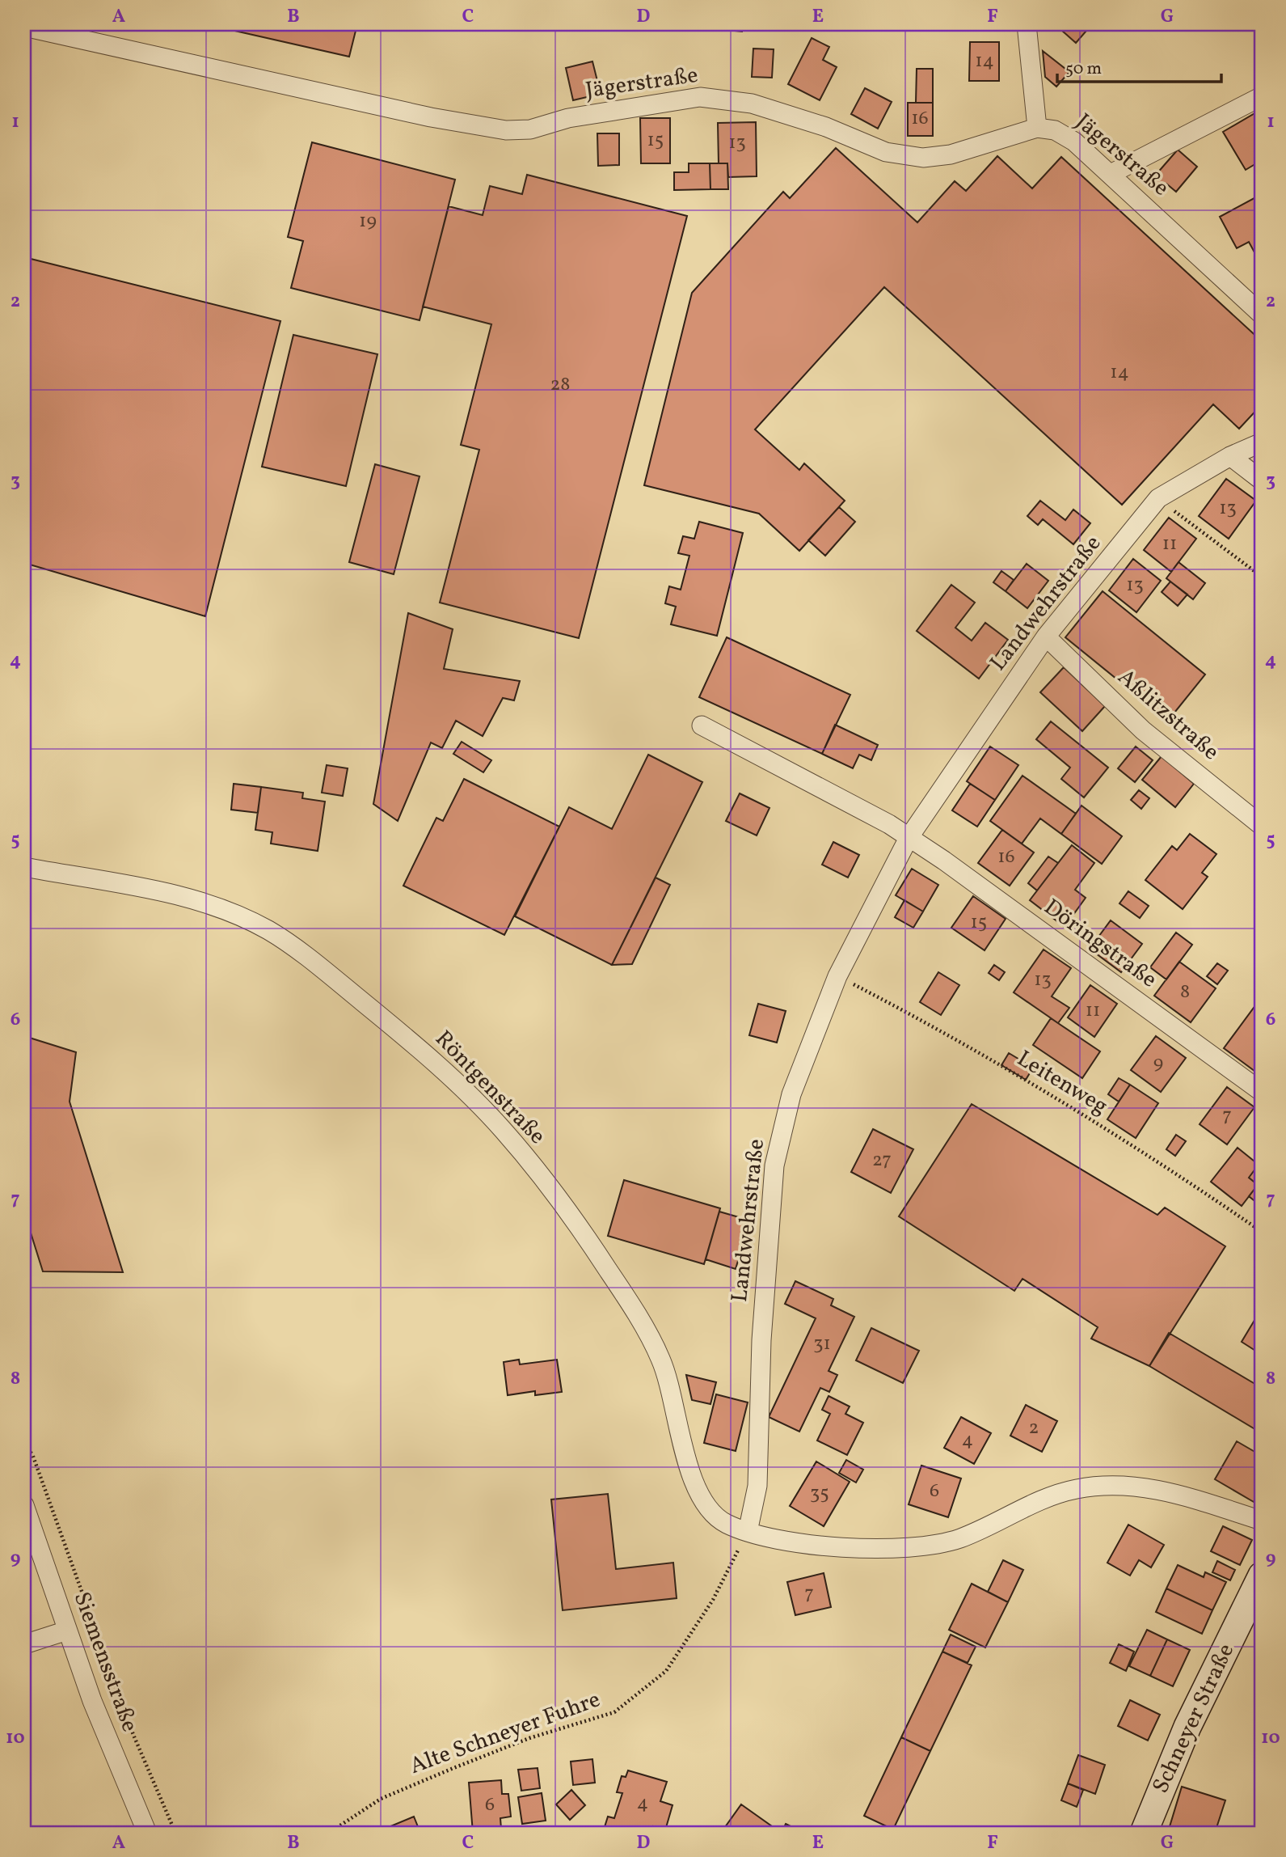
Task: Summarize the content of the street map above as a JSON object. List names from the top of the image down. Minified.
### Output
{"streets":{"street":["Jägerstraße","Landwehrstraße","Aßlitzstraße","Döringstraße","Röntgenstraße","Siemensstraße","Schneyer Straße"],"path":["Leitenweg","Alte Schneyer Fuhre"]},"crossings":[["Landwehrstraße","Aßlitzstraße"],["Landwehrstraße","Döringstraße"],["Landwehrstraße","Leitenweg"],["Landwehrstraße","Röntgenstraße"],["Landwehrstraße","Alte Schneyer Fuhre"],["Röntgenstraße","Alte Schneyer Fuhre"]],"house_numbers":["14","16","15","13","19","14","28","13","11","13","16","15","13","8","11","9","7","27","31","2","4","6","35","7","4","6"],"scale_bar":"50 m","grid":{"columns":["A","B","C","D","E","F","G"],"rows":["1","2","3","4","5","6","7","8","9","10"]}}
